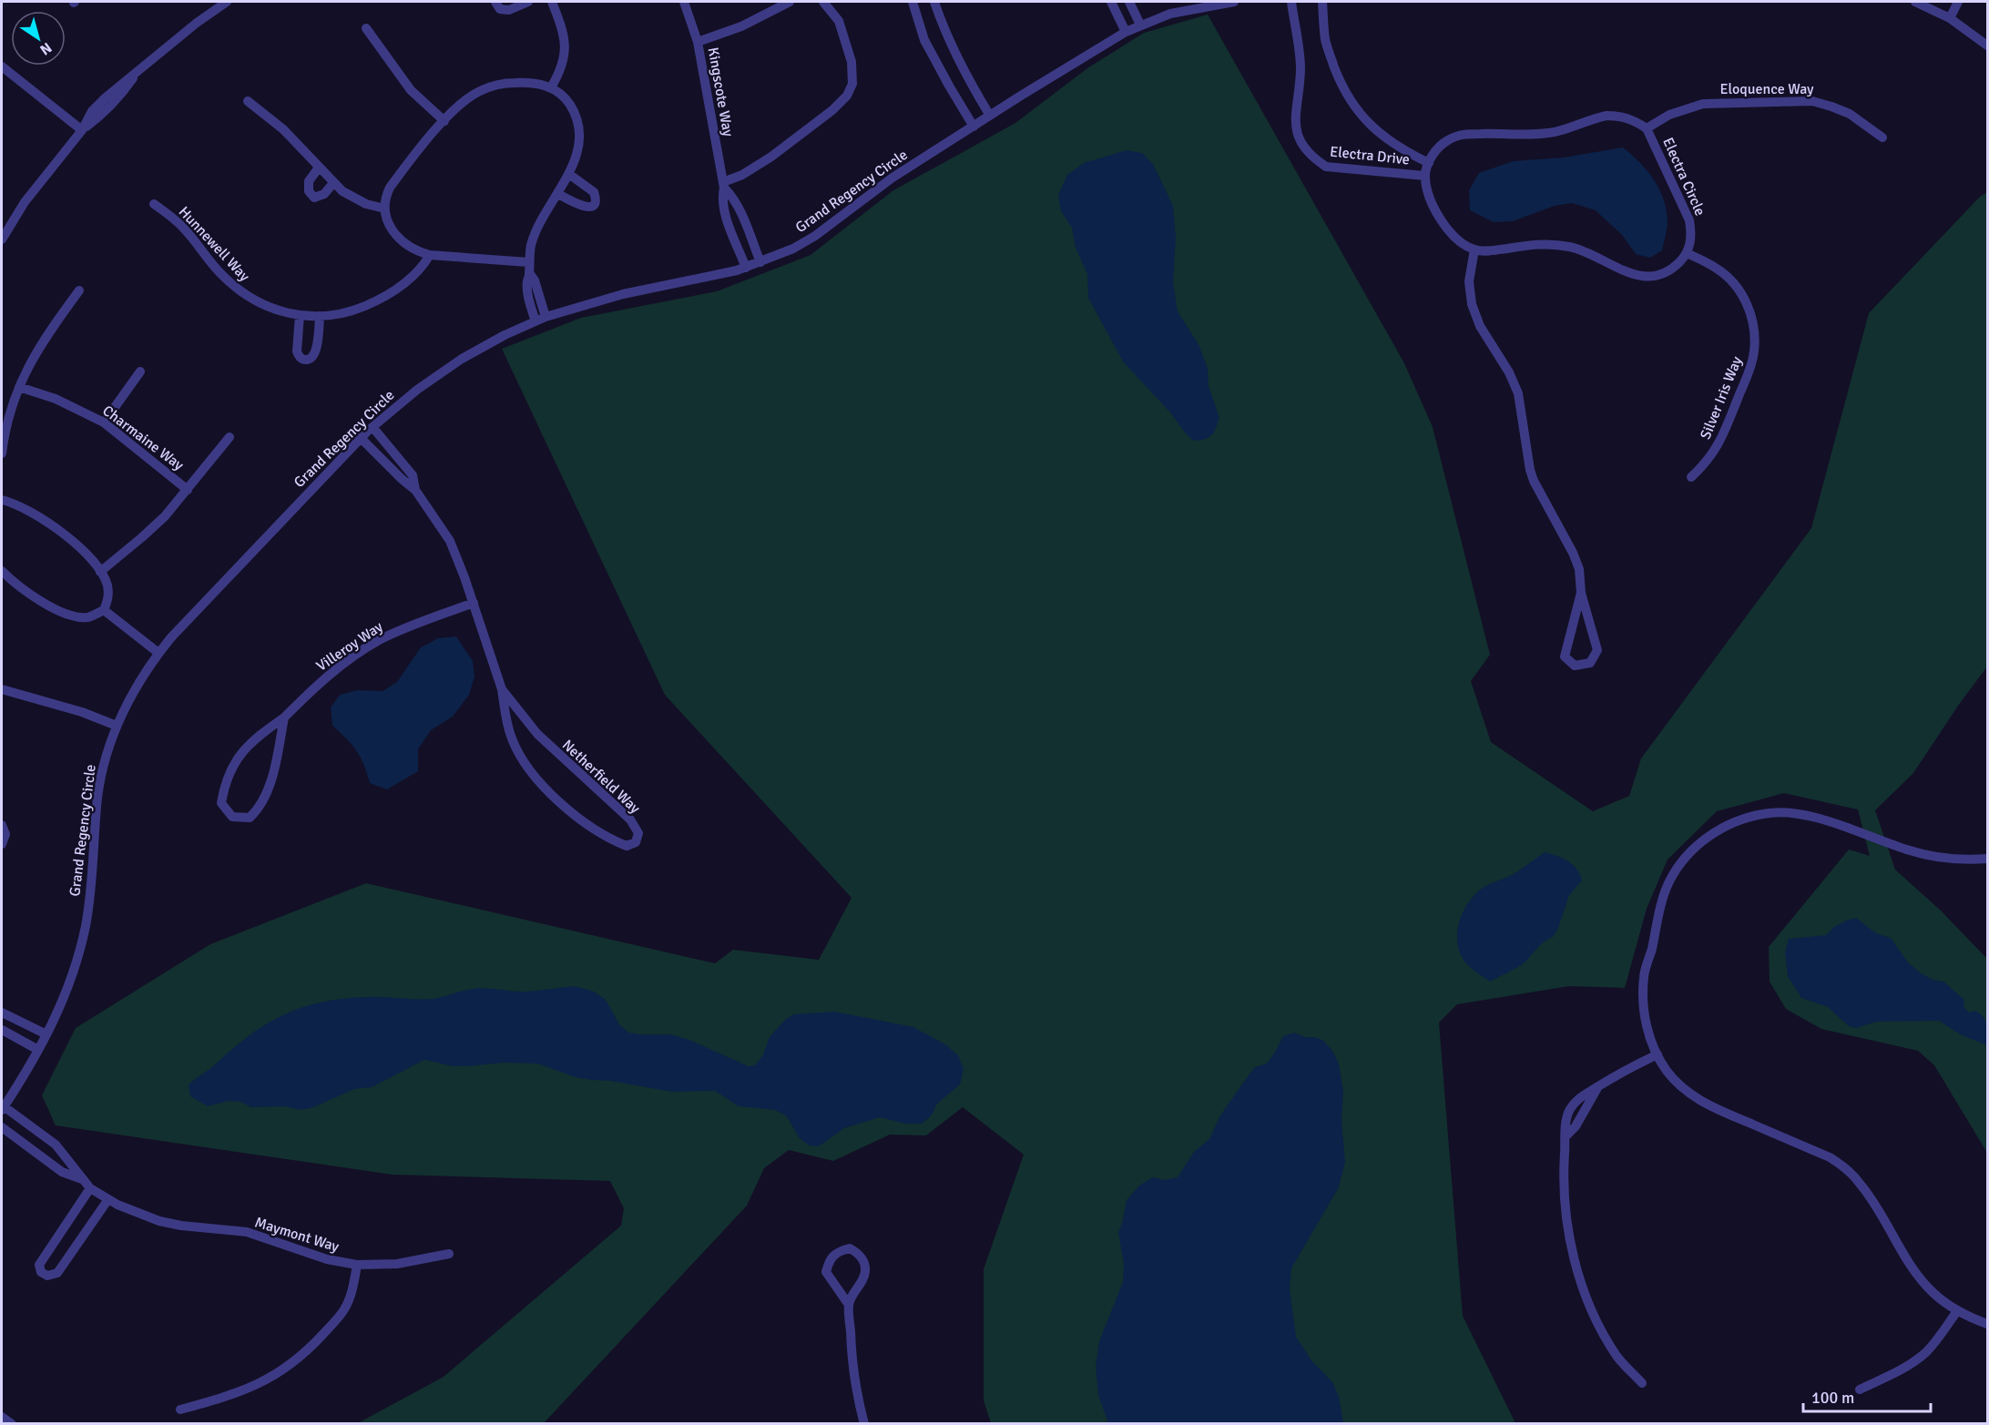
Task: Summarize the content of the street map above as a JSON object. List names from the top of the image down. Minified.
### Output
{"streets":{"street":["Eloquence Way","Kingscote Way","Electra Drive","Electra Circle","Grand Regency Circle","Hunnewell Way","Silver Iris Way","Charmaine Way","Villeroy Way","Netherfield Way","Maymont Way"]},"crossings":[["Eloquence Way","Electra Circle"],["Kingscote Way","Grand Regency Circle"],["Electra Drive","Electra Circle"],["Electra Circle","Silver Iris Way"],["Grand Regency Circle","Netherfield Way"],["Grand Regency Circle","Maymont Way"],["Villeroy Way","Netherfield Way"]],"scale_bar":"100 m","north":"bottom right"}
